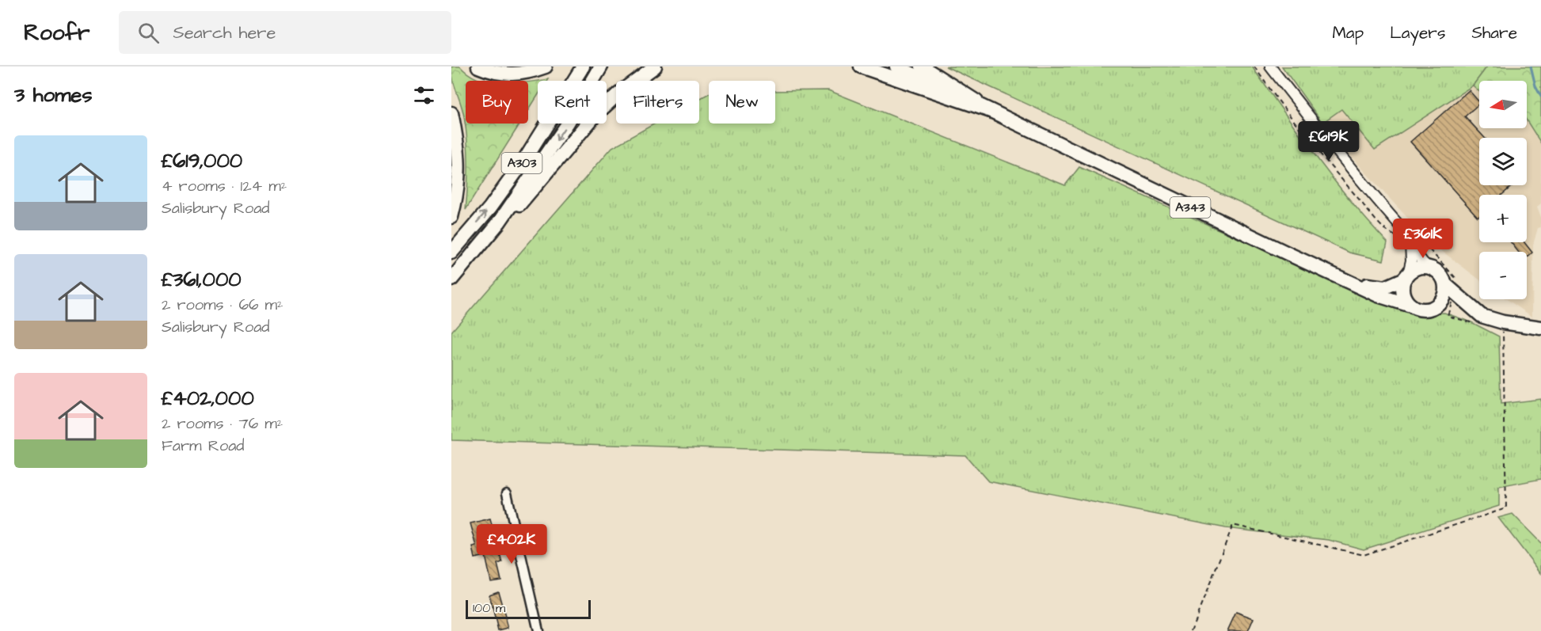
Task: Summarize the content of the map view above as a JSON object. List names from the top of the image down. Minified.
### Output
{"streets":{"main road":["A303","A343"]},"scale_bar":"100 m","north":"left","page":{"header":"Roofr","search":"Search here","nav":["Map","Layers","Share"],"heading":"3 homes","map_buttons":["+","−"],"chip":["Buy","Rent","Filters","New"],"price":["£619K","£361K","£402K"],"list":[{"name":"£619,000","note":"4 rooms · 124 m² · Salisbury Road"},{"name":"£361,000","note":"2 rooms · 66 m² · Salisbury Road"},{"name":"£402,000","note":"2 rooms · 76 m² · Farm Road"}],"scale":"100 m"}}
